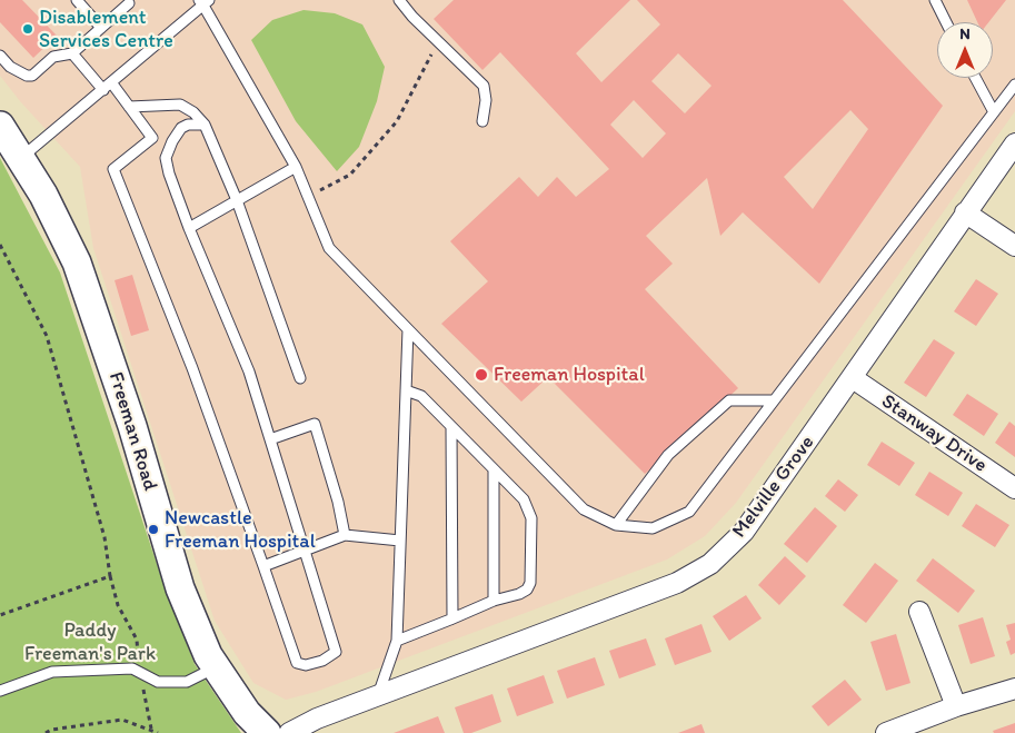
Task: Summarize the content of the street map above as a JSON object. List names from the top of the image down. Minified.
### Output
{"streets":{"street":["Freeman Road","Stanway Drive","Melville Grove"]},"crossings":[["Stanway Drive","Melville Grove"]],"parks":["Paddy Freeman's Park"],"places":["Disablement Services Centre","Freeman Hospital","Newcastle Freeman Hospital"],"north":"top"}
